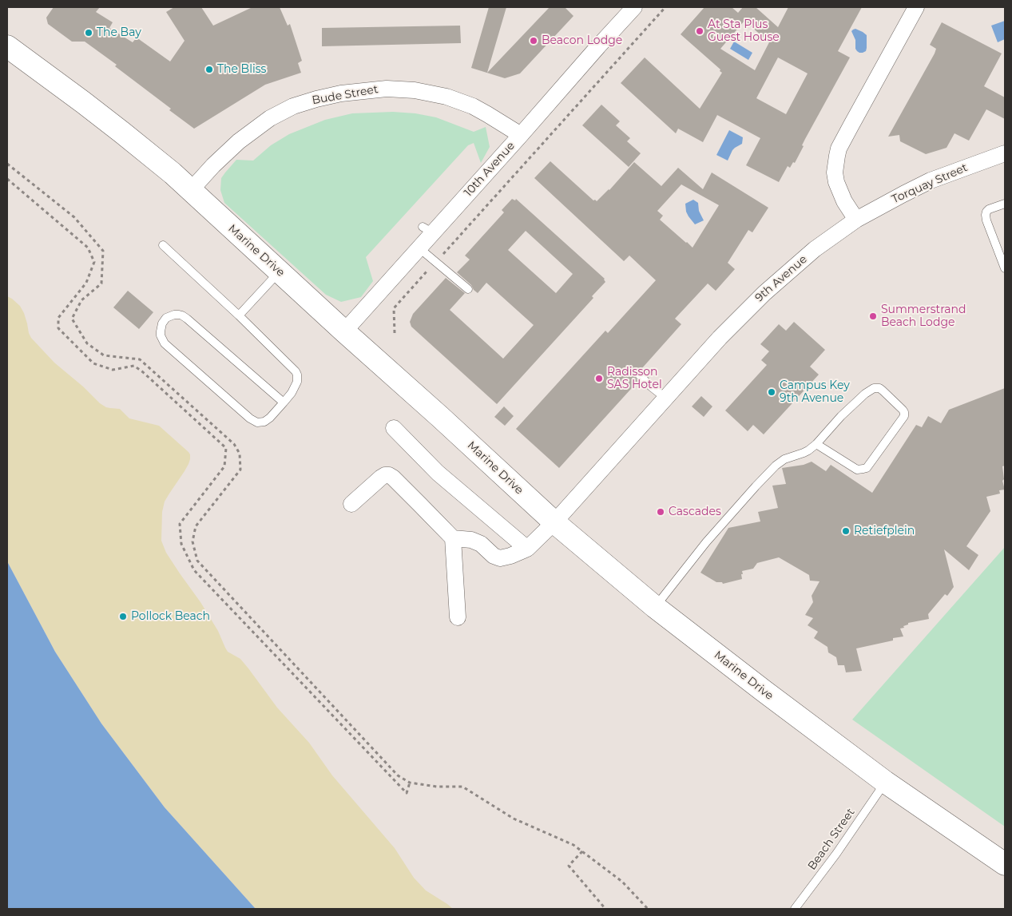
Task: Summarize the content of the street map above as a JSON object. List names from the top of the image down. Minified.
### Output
{"streets":{"main road":["Marine Drive"],"street":["Bude Street","10th Avenue","Torquay Street","9th Avenue"],"lane":["Beach Street"]},"crossings":[["Bude Street","10th Avenue"],["Bude Street","Marine Drive"],["10th Avenue","Marine Drive"],["Torquay Street","9th Avenue"],["Marine Drive","9th Avenue"],["Marine Drive","Beach Street"]],"places":["At Sta Plus Guest House","The Bay","Beacon Lodge","The Bliss","Summerstrand Beach Lodge","Radisson SAS Hotel","Campus Key 9th Avenue","Cascades","Retiefplein","Pollock Beach"]}
